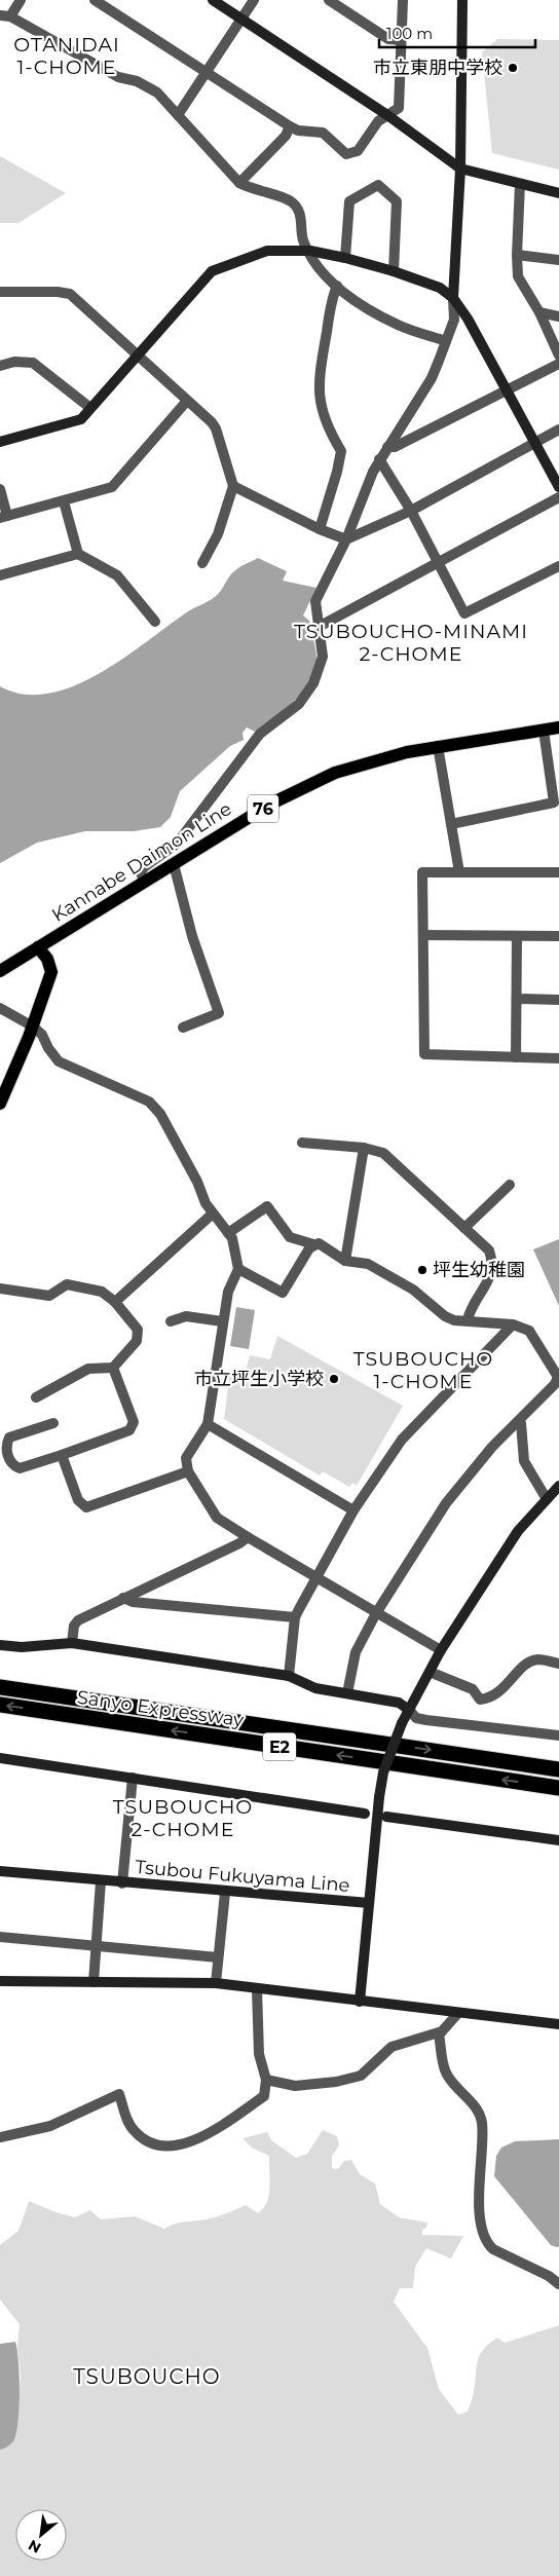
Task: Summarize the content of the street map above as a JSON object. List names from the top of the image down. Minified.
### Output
{"streets":{"highway":["Sanyo Expressway","E2"],"main road":["76","Kannabe Daimon Line"],"street":["Tsubou Fukuyama Line"]},"districts":["OTANIDAI 1-CHOME","TSUBOUCHO-MINAMI 2-CHOME","TSUBOUCHO 1-CHOME","TSUBOUCHO 2-CHOME","TSUBOUCHO"],"places":["市立東朋中学校","坪生幼稚園","市立坪生小学校"],"scale_bar":"100 m","north":"bottom left"}
